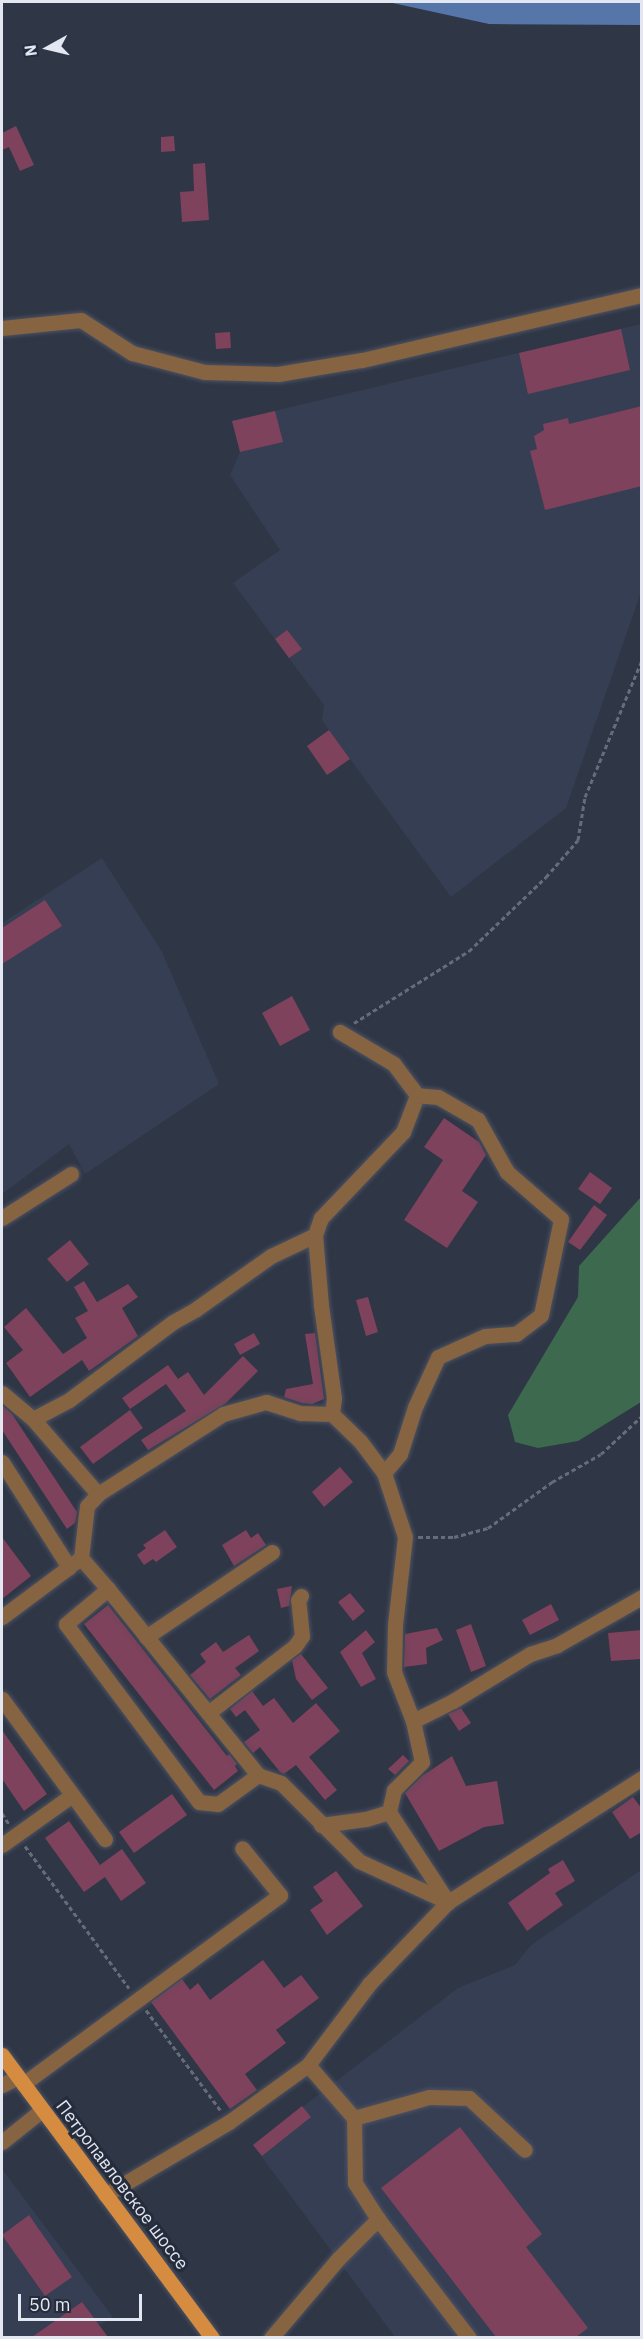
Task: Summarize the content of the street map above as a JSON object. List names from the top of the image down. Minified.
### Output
{"streets":{"main road":["Петропавловское шоссе"]},"scale_bar":"50 m","north":"left"}
